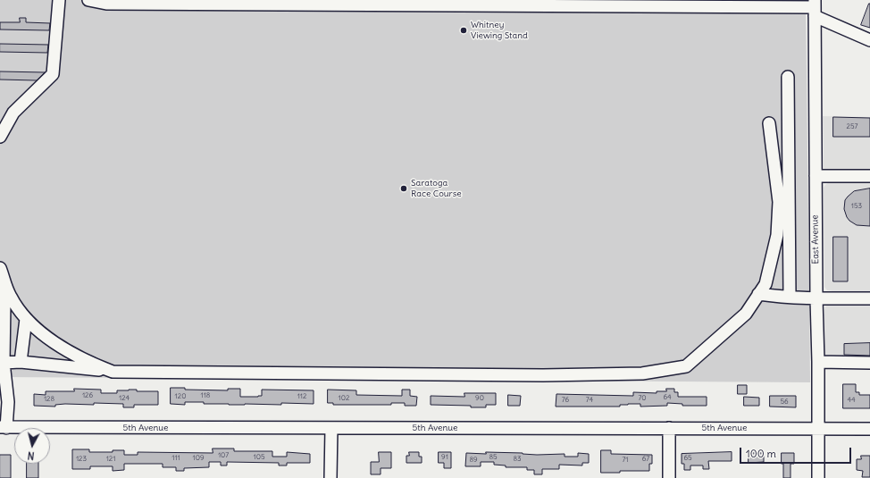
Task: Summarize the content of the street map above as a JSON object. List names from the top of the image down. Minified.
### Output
{"streets":{"street":["East Avenue","5th Avenue"]},"crossings":[["East Avenue","5th Avenue"]],"places":["Whitney Viewing Stand","Saratoga Race Course"],"house_numbers":["257","153","126","118","120","112","64","124","102","90","70","128","76","74","44","56","107","105","91","85","111","109","65","123","121","83","67","89","71"],"scale_bar":"100 m","north":"bottom"}
